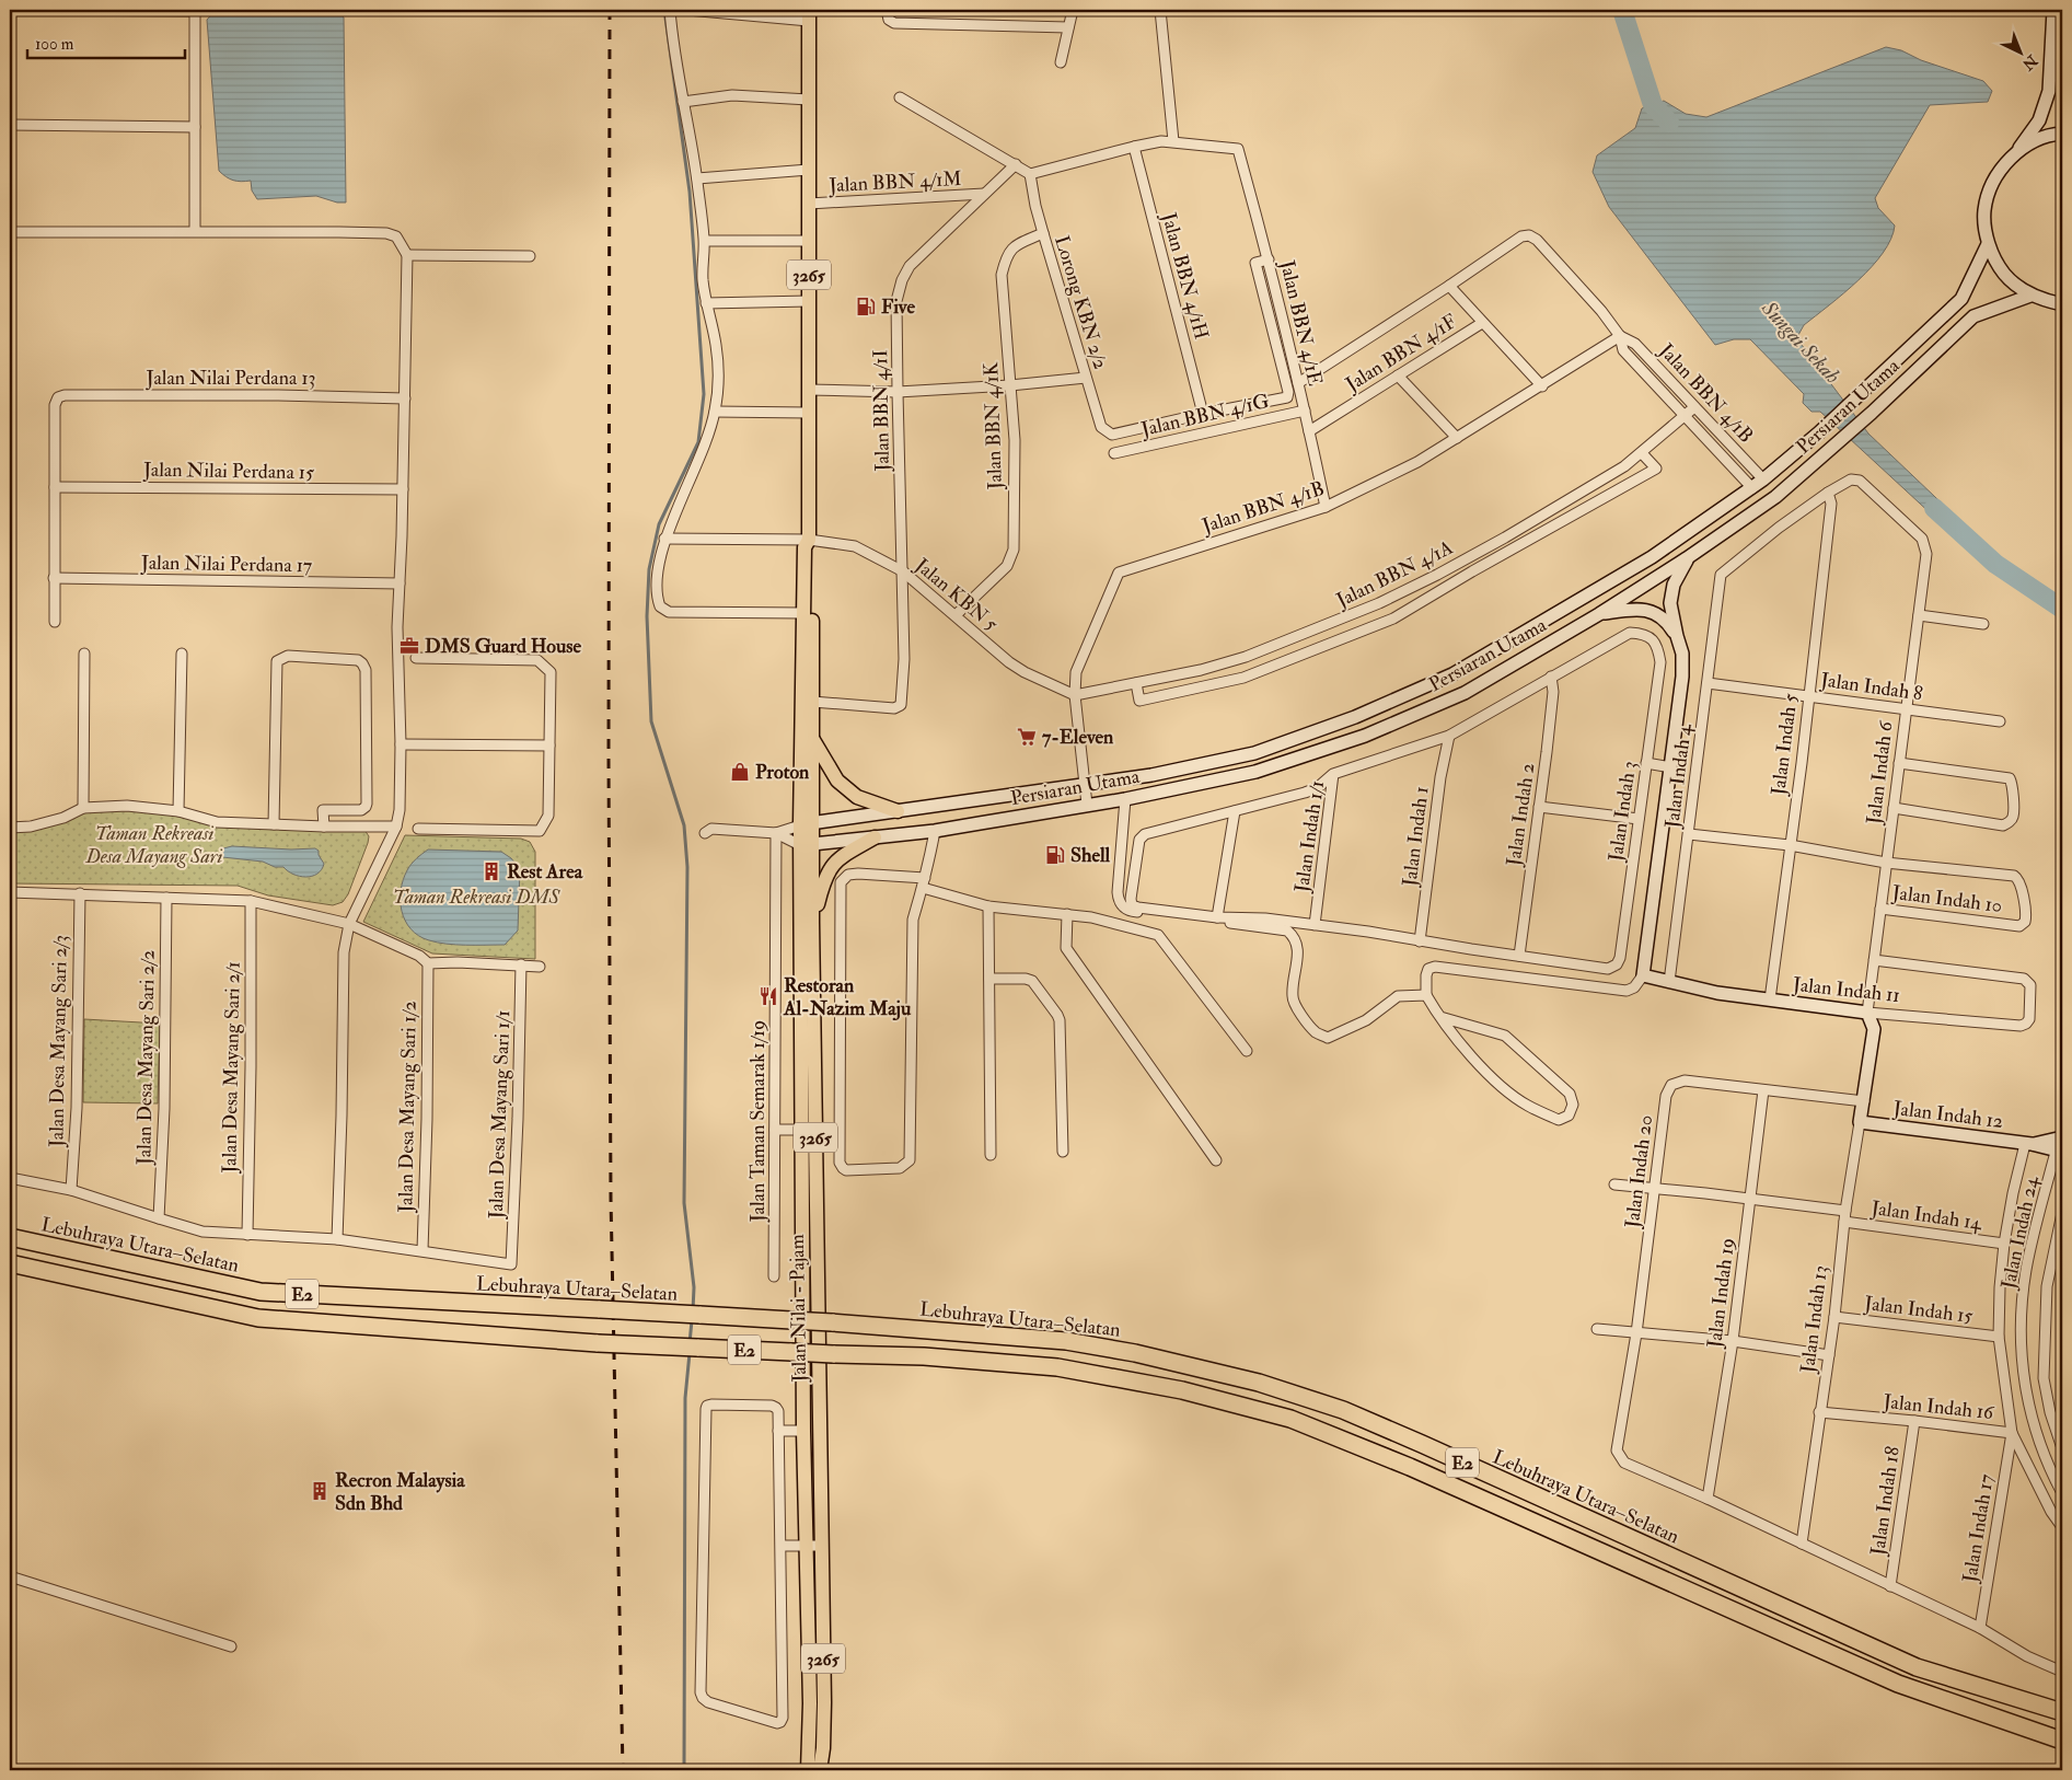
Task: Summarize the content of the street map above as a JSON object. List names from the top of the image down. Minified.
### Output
{"streets":{"highway":["Lebuhraya Utara–Selatan","E2"],"main road":["3265","Persiaran Utama","Jalan Indah 11","Jalan Indah 12","Jalan Nilai - Pajam","Jalan Indah 13"],"street":["Jalan BBN 4/1M","Jalan BBN 4/1H","Lorong KBN 2/2","Jalan BBN 4/1E","Jalan BBN 4/1F","Jalan Nilai Perdana 13","Jalan BBN 4/1B","Jalan BBN 4/1I","Jalan BBN 4/1G","Jalan BBN 4/1K","Jalan Nilai Perdana 15","Jalan Nilai Perdana 17","Jalan BBN 4/1A","Jalan KBN 5","Jalan Indah 8","Jalan Indah 5","Jalan Indah 6","Jalan Indah 4","Jalan Indah 3","Jalan Indah 2","Jalan Indah 1/1","Jalan Indah 1","Jalan Indah 10","Jalan Desa Mayang Sari 2/3","Jalan Desa Mayang Sari 2/2","Jalan Desa Mayang Sari 2/1","Jalan Desa Mayang Sari 1/2","Jalan Desa Mayang Sari 1/1","Jalan Taman Semarak 1/19","Jalan Indah 20","Jalan Indah 14","Jalan Indah 24","Jalan Indah 19","Jalan Indah 15","Jalan Indah 16","Jalan Indah 18","Jalan Indah 17"]},"crossings":[["Jalan BBN 4/1M","3265"],["Jalan BBN 4/1M","Jalan BBN 4/1I"],["3265","Persiaran Utama"],["3265","Jalan BBN 4/1I"],["3265","Jalan KBN 5"],["3265","Jalan Nilai - Pajam"],["Jalan BBN 4/1H","Lorong KBN 2/2"],["Lorong KBN 2/2","Jalan BBN 4/1K"],["Jalan BBN 4/1E","Jalan BBN 4/1F"],["Jalan BBN 4/1E","Jalan BBN 4/1B"],["Jalan BBN 4/1E","Jalan BBN 4/1G"],["Jalan Nilai Perdana 13","Jalan Nilai Perdana 15"],["Jalan BBN 4/1B","Persiaran Utama"],["Jalan BBN 4/1B","Jalan BBN 4/1A"],["Jalan BBN 4/1B","Jalan KBN 5"],["Persiaran Utama","Jalan Nilai - Pajam"],["Jalan BBN 4/1I","Jalan KBN 5"],["Jalan BBN 4/1K","Jalan KBN 5"],["Jalan BBN 4/1A","Jalan KBN 5"],["Jalan Indah 8","Jalan Indah 5"],["Jalan Indah 8","Jalan Indah 6"],["Jalan Indah 8","Jalan Indah 4"],["Jalan Indah 5","Jalan Indah 6"],["Jalan Indah 5","Jalan Indah 4"],["Jalan Indah 5","Jalan Indah 11"],["Jalan Indah 6","Jalan Indah 4"],["Jalan Indah 6","Jalan Indah 10"],["Jalan Indah 6","Jalan Indah 11"],["Jalan Indah 6","Jalan Indah 13"],["Jalan Indah 4","Jalan Indah 11"],["Jalan Indah 3","Jalan Indah 2"],["Jalan Indah 3","Jalan Indah 1/1"],["Jalan Indah 2","Jalan Indah 1/1"],["Jalan Indah 1/1","Jalan Indah 1"],["Jalan Indah 11","Jalan Indah 13"],["Jalan Desa Mayang Sari 1/2","Jalan Desa Mayang Sari 1/1"],["Jalan Indah 12","Jalan Indah 24"],["Jalan Indah 12","Jalan Indah 13"],["Jalan Indah 20","Jalan Indah 19"],["Jalan Indah 20","Jalan Indah 13"],["Jalan Indah 14","Jalan Indah 13"],["Jalan Indah 15","Jalan Indah 13"],["Jalan Indah 13","Jalan Indah 16"],["Jalan Indah 16","Jalan Indah 18"],["Jalan Indah 16","Jalan Indah 17"]],"water":["Sungai Sekah"],"parks":["Taman Rekreasi Desa Mayang Sari","Taman Rekreasi DMS"],"places":{"fuel station":["Five","Shell"],"office":["DMS Guard House"],"supermarket":["7-Eleven"],"shop":["Proton"],"building":["Rest Area","Recron Malaysia Sdn Bhd"],"restaurant":["Restoran Al-Nazim Maju"]},"scale_bar":"100 m","north":"bottom right"}
